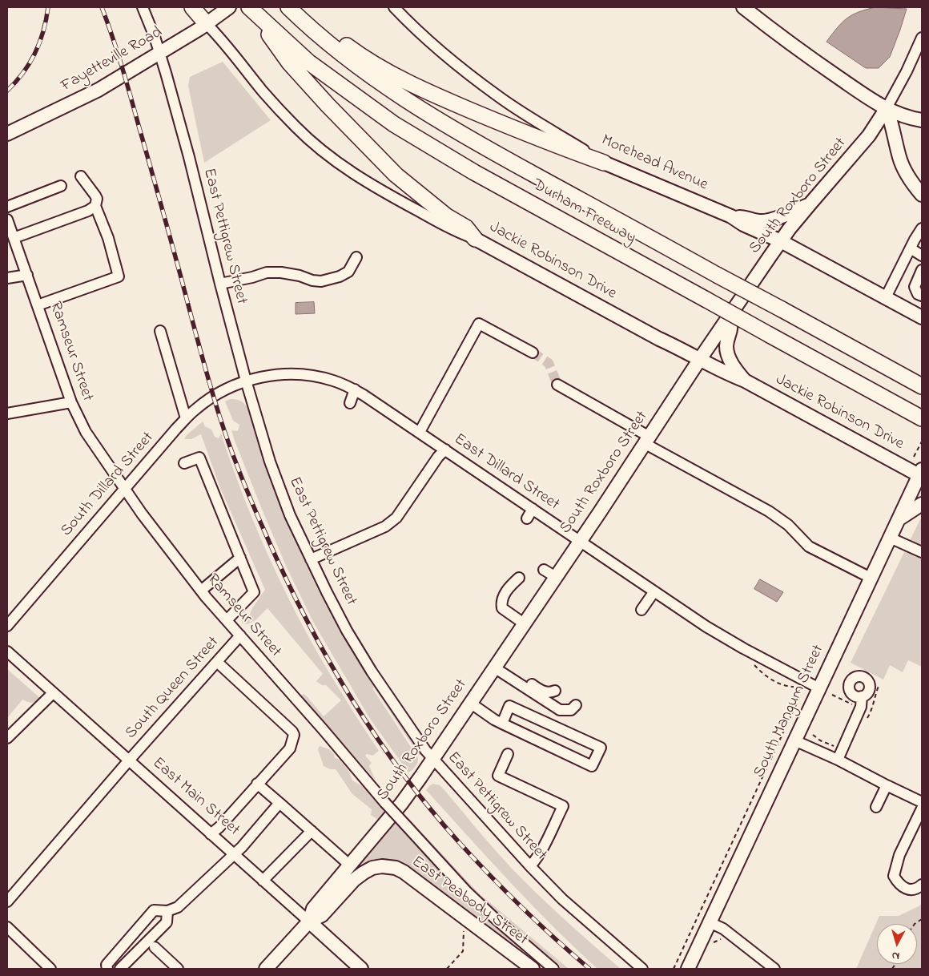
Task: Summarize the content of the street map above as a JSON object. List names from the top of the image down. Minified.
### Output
{"streets":{"highway":["Durham Freeway"],"main road":["Fayetteville Road","Morehead Avenue","South Roxboro Street","Jackie Robinson Drive","South Mangum Street","East Main Street","East Peabody Street"],"street":["East Pettigrew Street","Ramseur Street","East Dillard Street","South Dillard Street","South Queen Street"]},"crossings":[["Fayetteville Road","East Pettigrew Street"],["Fayetteville Road","Jackie Robinson Drive"],["Morehead Avenue","South Roxboro Street"],["South Roxboro Street","East Pettigrew Street"],["South Roxboro Street","Jackie Robinson Drive"],["South Roxboro Street","East Dillard Street"],["South Roxboro Street","East Main Street"],["South Roxboro Street","East Peabody Street"],["East Pettigrew Street","East Dillard Street"],["East Pettigrew Street","South Dillard Street"],["Jackie Robinson Drive","South Mangum Street"],["Ramseur Street","South Dillard Street"],["Ramseur Street","South Queen Street"],["East Dillard Street","South Dillard Street"],["East Dillard Street","South Mangum Street"],["South Queen Street","East Main Street"],["East Main Street","East Peabody Street"]],"north":"bottom"}
